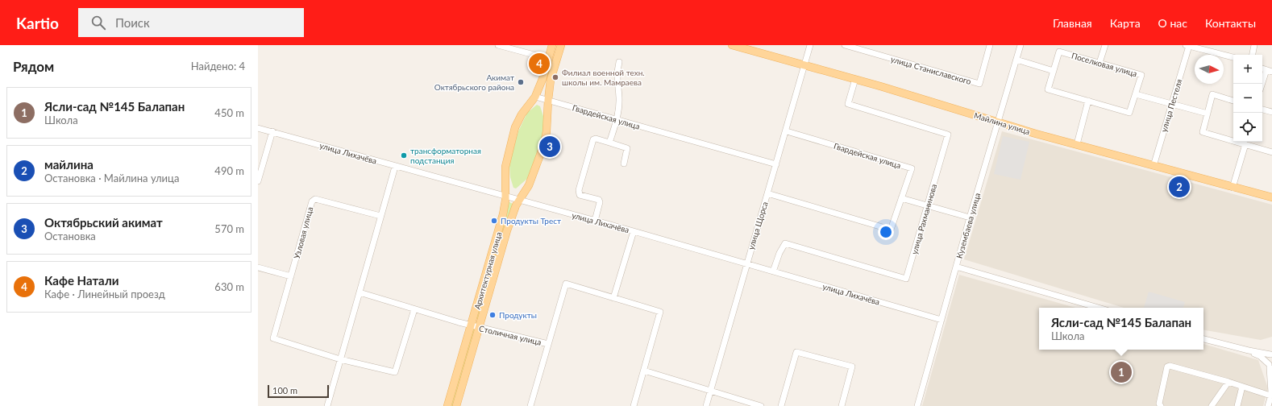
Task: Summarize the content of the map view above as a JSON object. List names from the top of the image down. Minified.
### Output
{"streets":{"main road":["Майлина улица","Архитектурная улица"],"street":["Поселковая улица","улица Станиславского","улица Пестеля","Гвардейская улица","улица Лихачёва","улица Рахманинова","улица Щорса","Кузембаева улица","Узловая улица","Столичная улица"]},"crossings":[["улица Пестеля","Майлина улица"],["Гвардейская улица","улица Щорса"],["Гвардейская улица","Архитектурная улица"],["Майлина улица","улица Рахманинова"],["Майлина улица","улица Щорса"],["Майлина улица","Кузембаева улица"],["улица Лихачёва","улица Рахманинова"],["улица Лихачёва","улица Щорса"],["улица Лихачёва","Кузембаева улица"],["улица Лихачёва","Архитектурная улица"],["Архитектурная улица","Столичная улица"]],"places":["Филиал военной техн. школы им. Мамраева","Акимат Октябрьского района","трансформаторная подстанция","Продукты Трест","Продукты"],"scale_bar":"100 m","north":"right","page":{"header":"Kartio","search":"Поиск","nav":["Главная","Карта","О нас","Контакты"],"heading":["Рядом","Найдено: 4"],"pins":["4","3","2","1"],"map_buttons":["+","−"],"list":[{"mark":"1","name":"Ясли-сад №145 Балапан","note":"Школа","value":"450 m"},{"mark":"2","name":"майлина","note":"Остановка · Майлина улица","value":"490 m"},{"mark":"3","name":"Октябрьский акимат","note":"Остановка","value":"570 m"},{"mark":"4","name":"Кафе Натали","note":"Кафе · Линейный проезд","value":"630 m"}],"popup":["Ясли-сад №145 Балапан","Школа"],"scale":"100 m"}}
